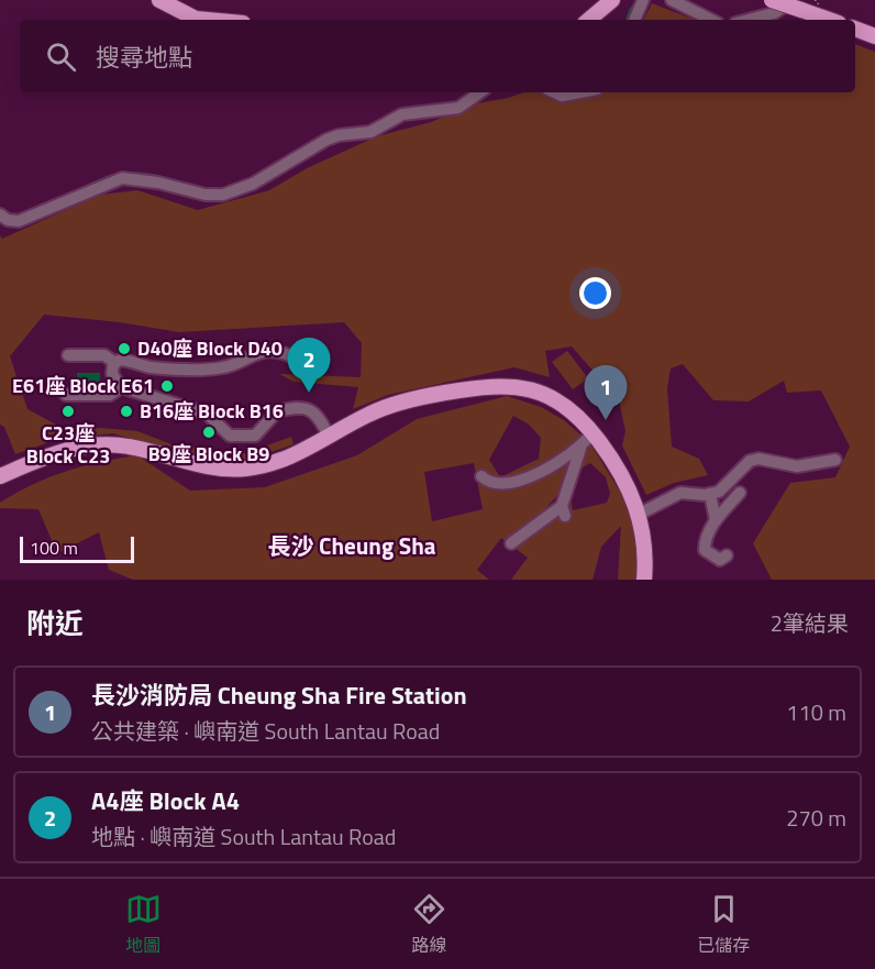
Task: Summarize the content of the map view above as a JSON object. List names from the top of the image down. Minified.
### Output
{"districts":["長沙 Cheung Sha"],"places":["D40座 Block D40","E61座 Block E61","C23座 Block C23","B16座 Block B16","B9座 Block B9"],"scale_bar":"100 m","page":{"search":"搜尋地點","pins":["2","1"],"scale":"100 m","heading":["附近","2筆結果"],"list":[{"mark":"1","name":"長沙消防局 Cheung Sha Fire Station","note":"公共建築 · 嶼南道 South Lantau Road","value":"110 m"},{"mark":"2","name":"A4座 Block A4","note":"地點 · 嶼南道 South Lantau Road","value":"270 m"}],"nav":["地圖","路線","已儲存"]}}
